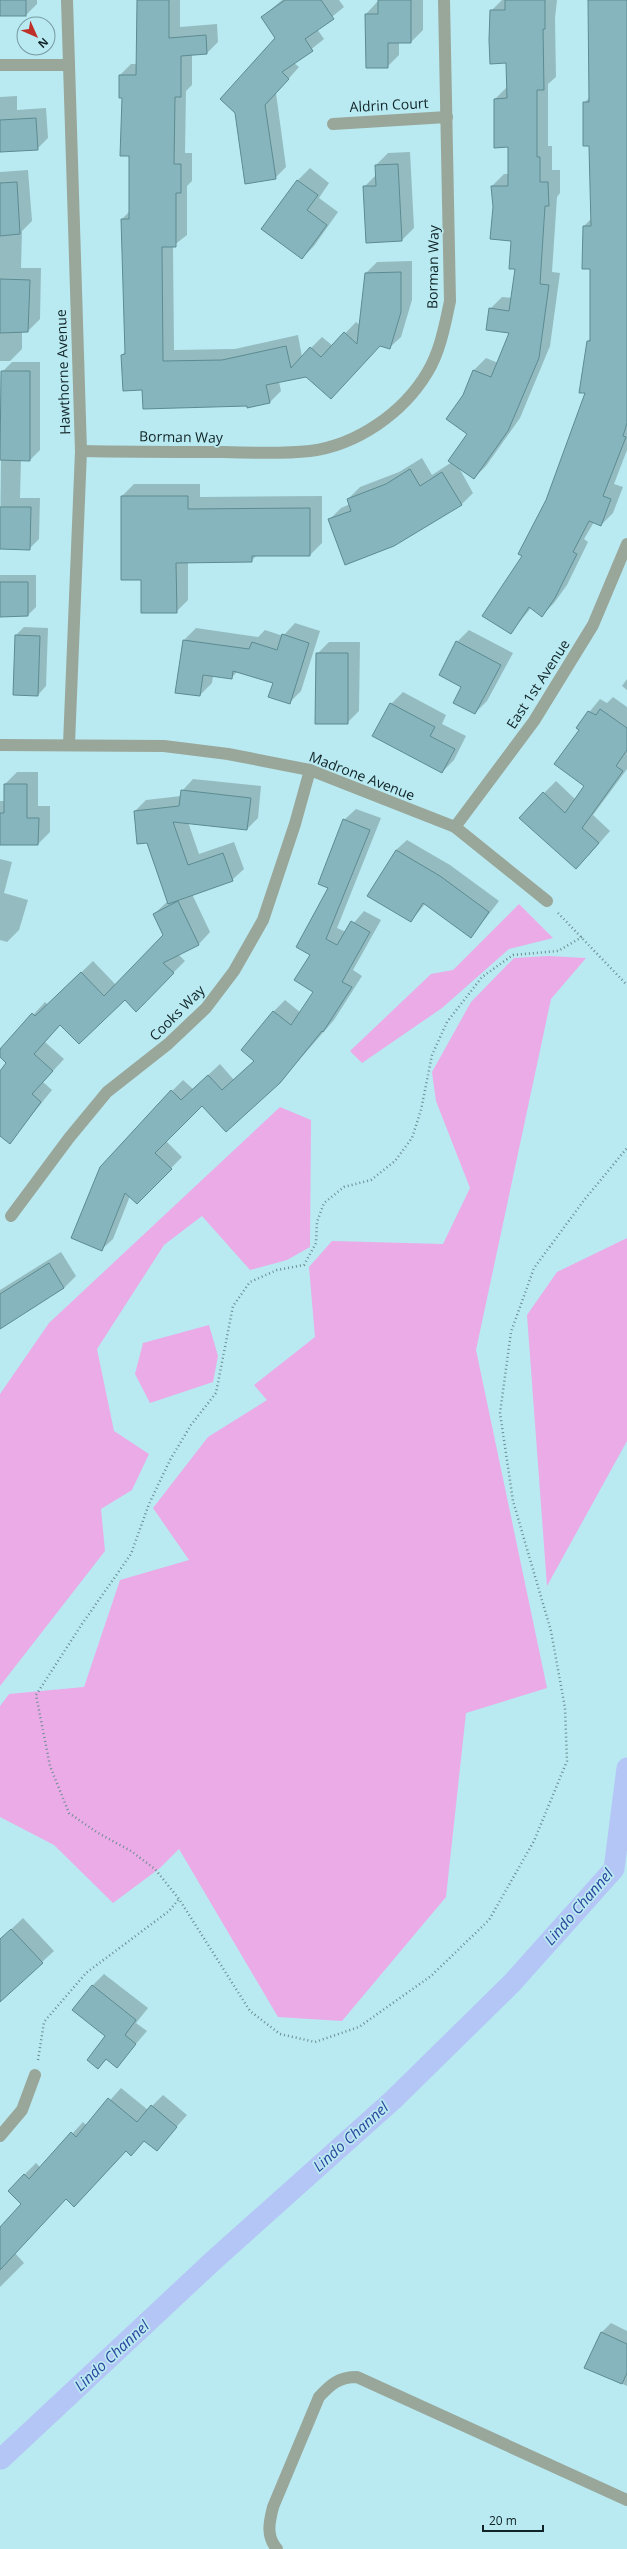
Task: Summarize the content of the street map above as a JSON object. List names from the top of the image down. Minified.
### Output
{"streets":{"street":["Aldrin Court","Borman Way","Hawthorne Avenue","East 1st Avenue","Madrone Avenue","Cooks Way"]},"crossings":[["Aldrin Court","Borman Way"],["Borman Way","Hawthorne Avenue"],["Hawthorne Avenue","Madrone Avenue"],["East 1st Avenue","Madrone Avenue"],["Madrone Avenue","Cooks Way"]],"water":["Lindo Channel"],"scale_bar":"20 m","north":"bottom right"}
